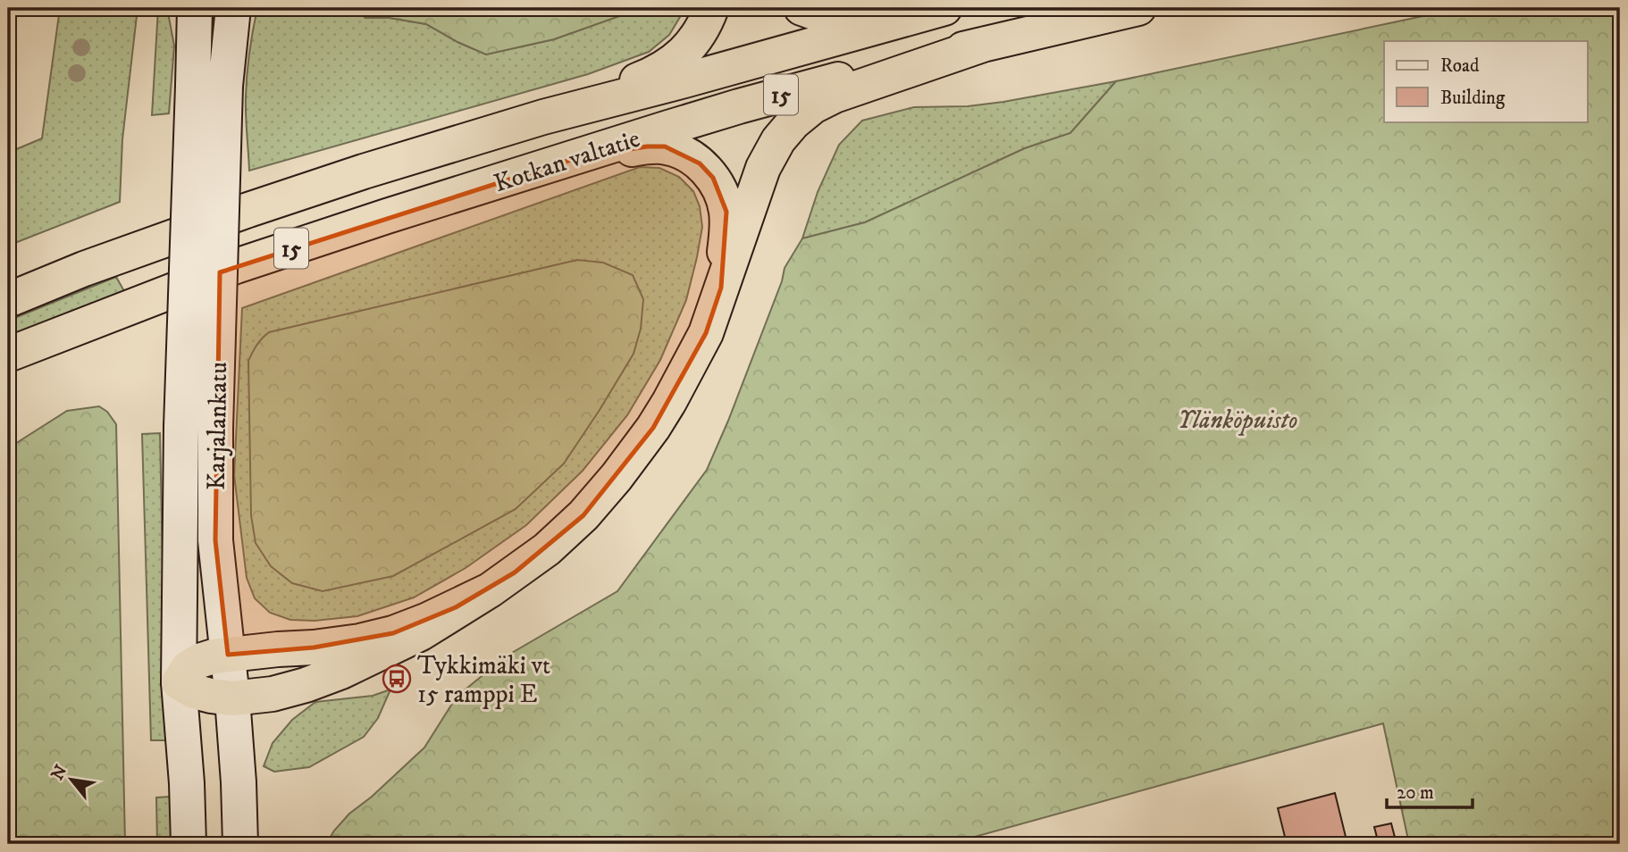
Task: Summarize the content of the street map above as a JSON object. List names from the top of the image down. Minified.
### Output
{"streets":{"highway":["15","Kotkan valtatie"],"main road":["Karjalankatu"]},"parks":["Ylänköpuisto"],"places":{"bus stop":["Tykkimäki vt 15 ramppi E"]},"legend":["Road","Building"],"scale_bar":"20 m","north":"top left"}
